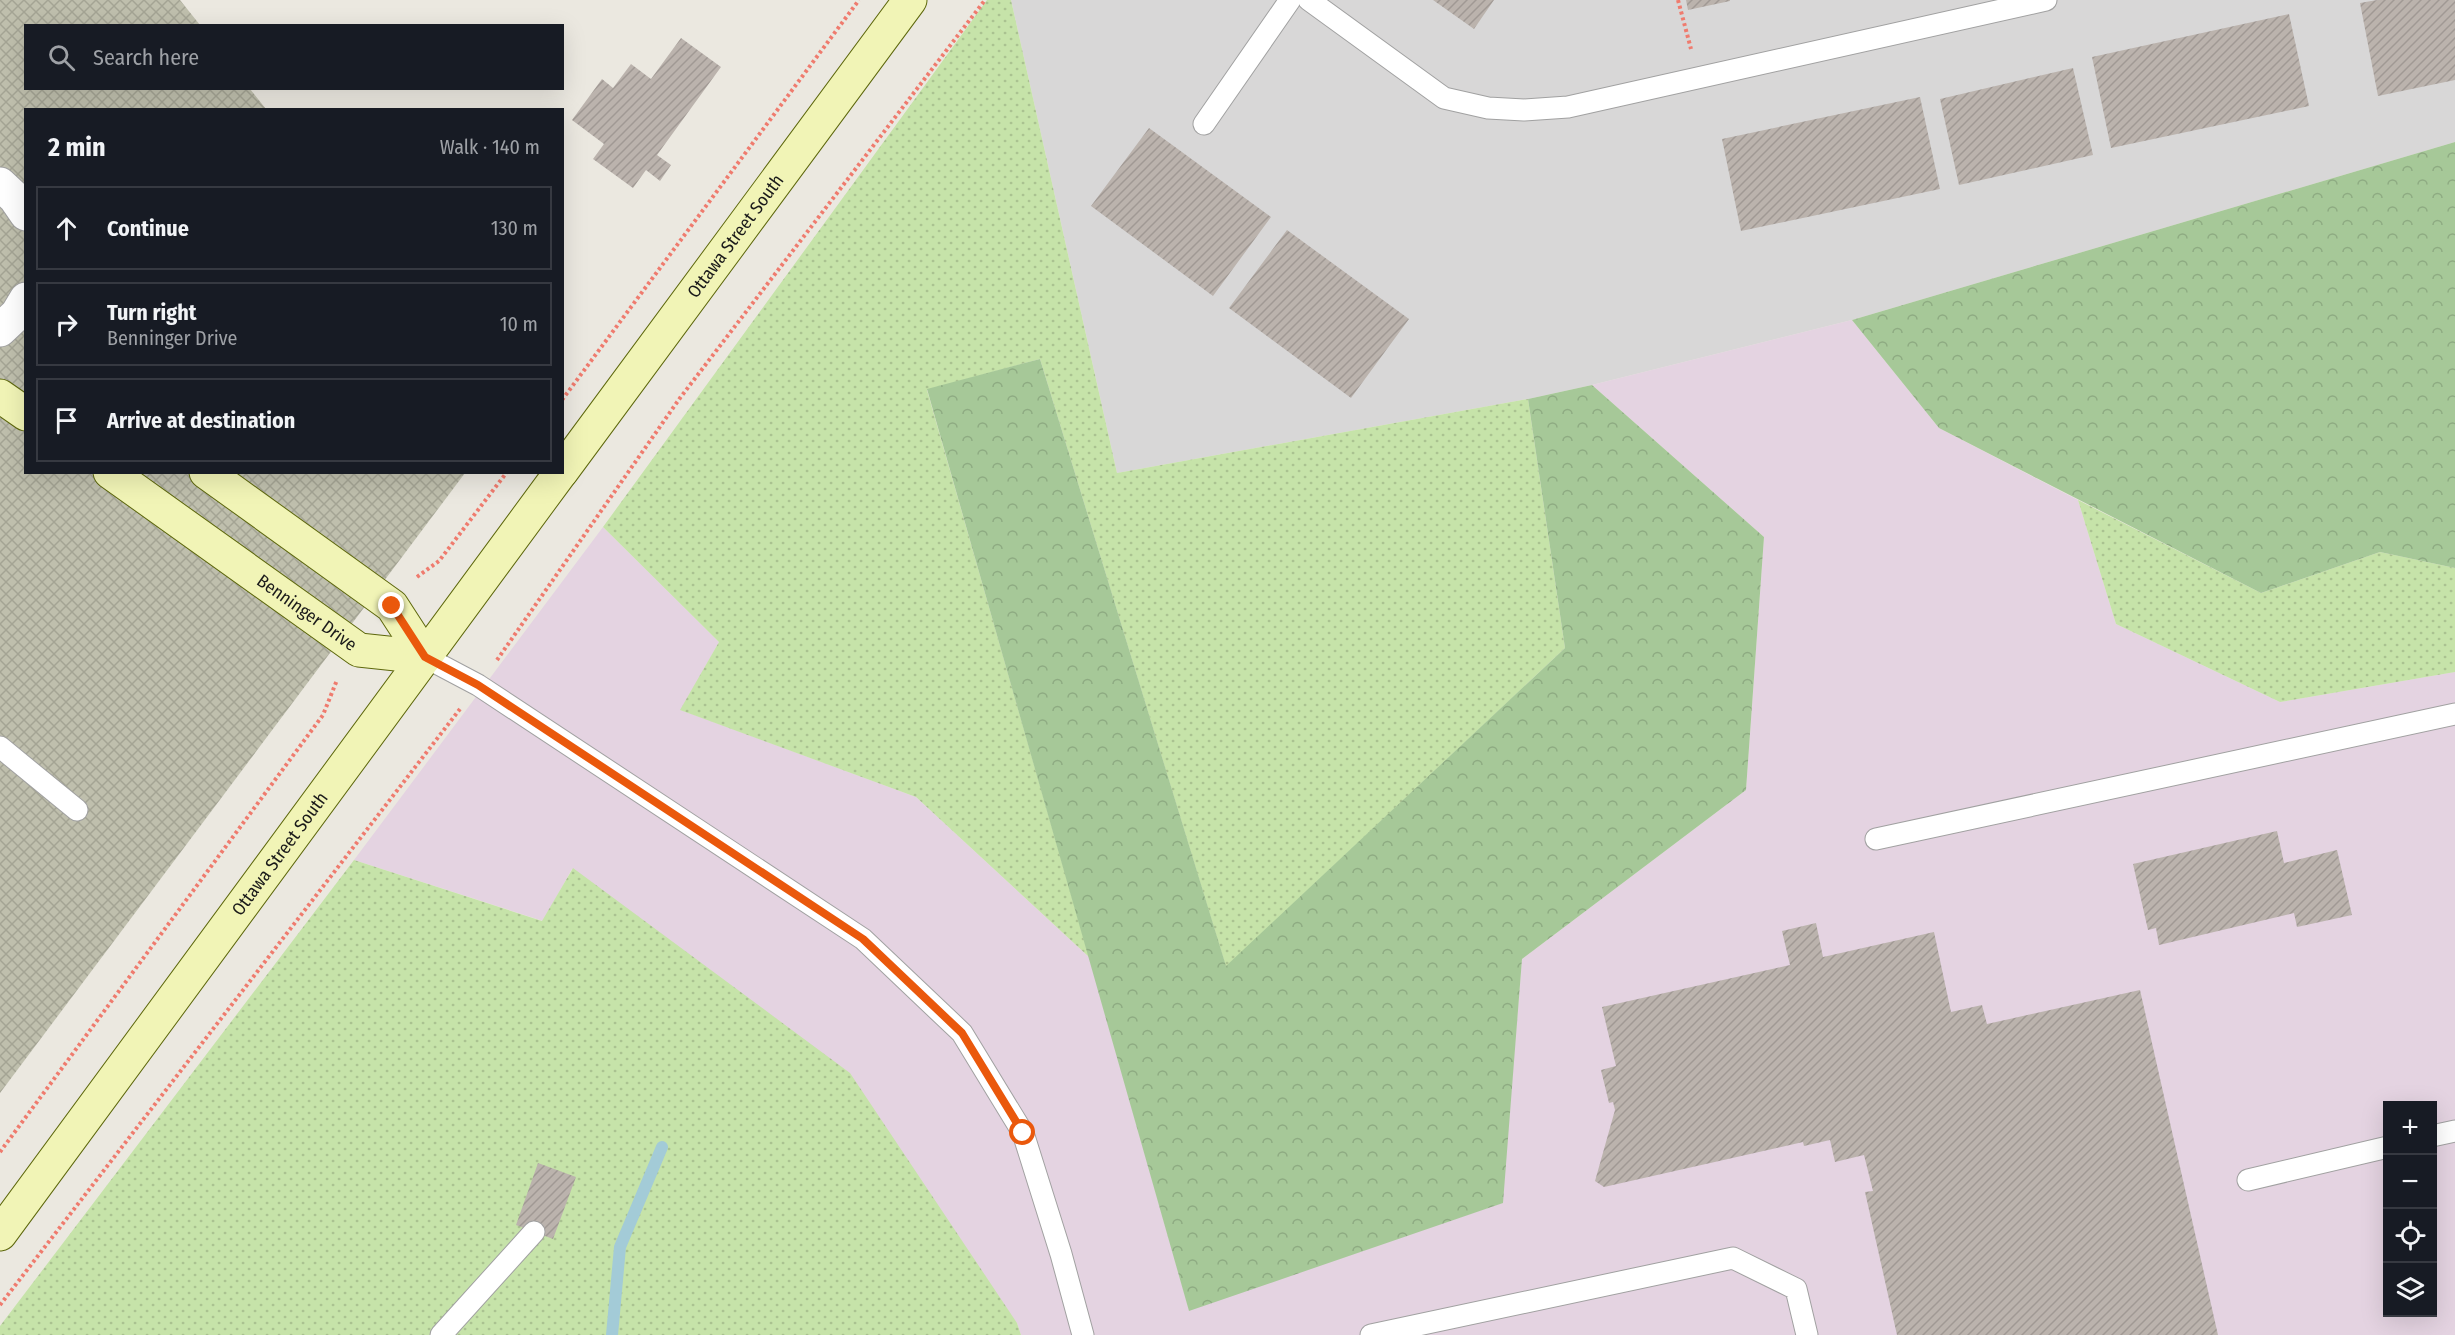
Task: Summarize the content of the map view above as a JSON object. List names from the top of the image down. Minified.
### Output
{"streets":{"main road":["Ottawa Street South","Benninger Drive"]},"crossings":[["Ottawa Street South","Benninger Drive"]],"page":{"search":"Search here","heading":["2 min","Walk · 140 m"],"list":[["Continue","130 m"],["Turn right","Benninger Drive","10 m"],"Arrive at destination"],"map_buttons":["+","−"]}}
